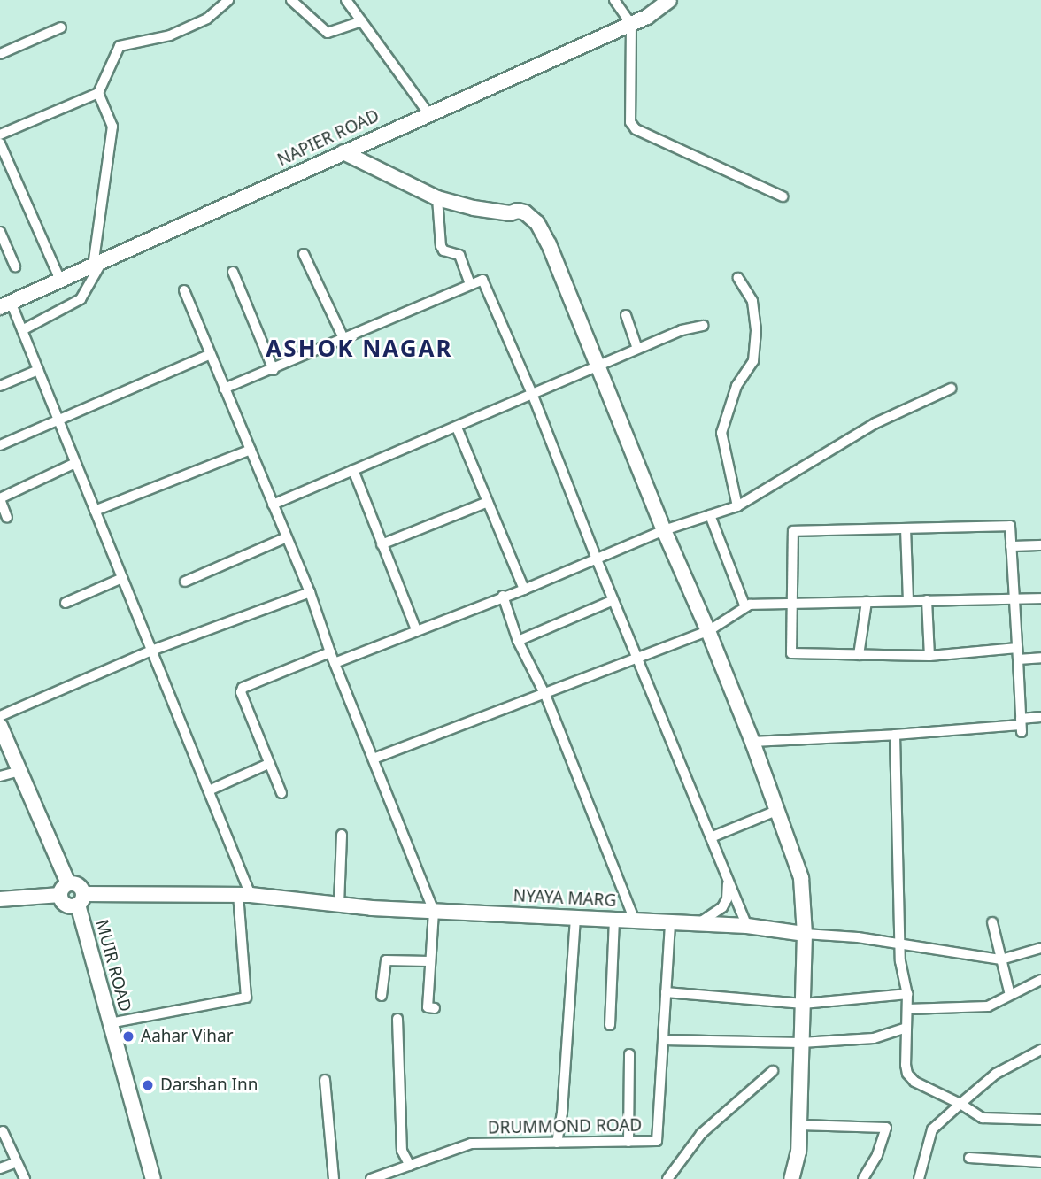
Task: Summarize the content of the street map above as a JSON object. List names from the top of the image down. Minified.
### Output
{"streets":{"street":["NAPIER ROAD","NYAYA MARG","MUIR ROAD","DRUMMOND ROAD"]},"crossings":[["NYAYA MARG","MUIR ROAD"],["NYAYA MARG","DRUMMOND ROAD"]],"districts":["ASHOK NAGAR"],"places":["Aahar Vihar","Darshan Inn"]}
